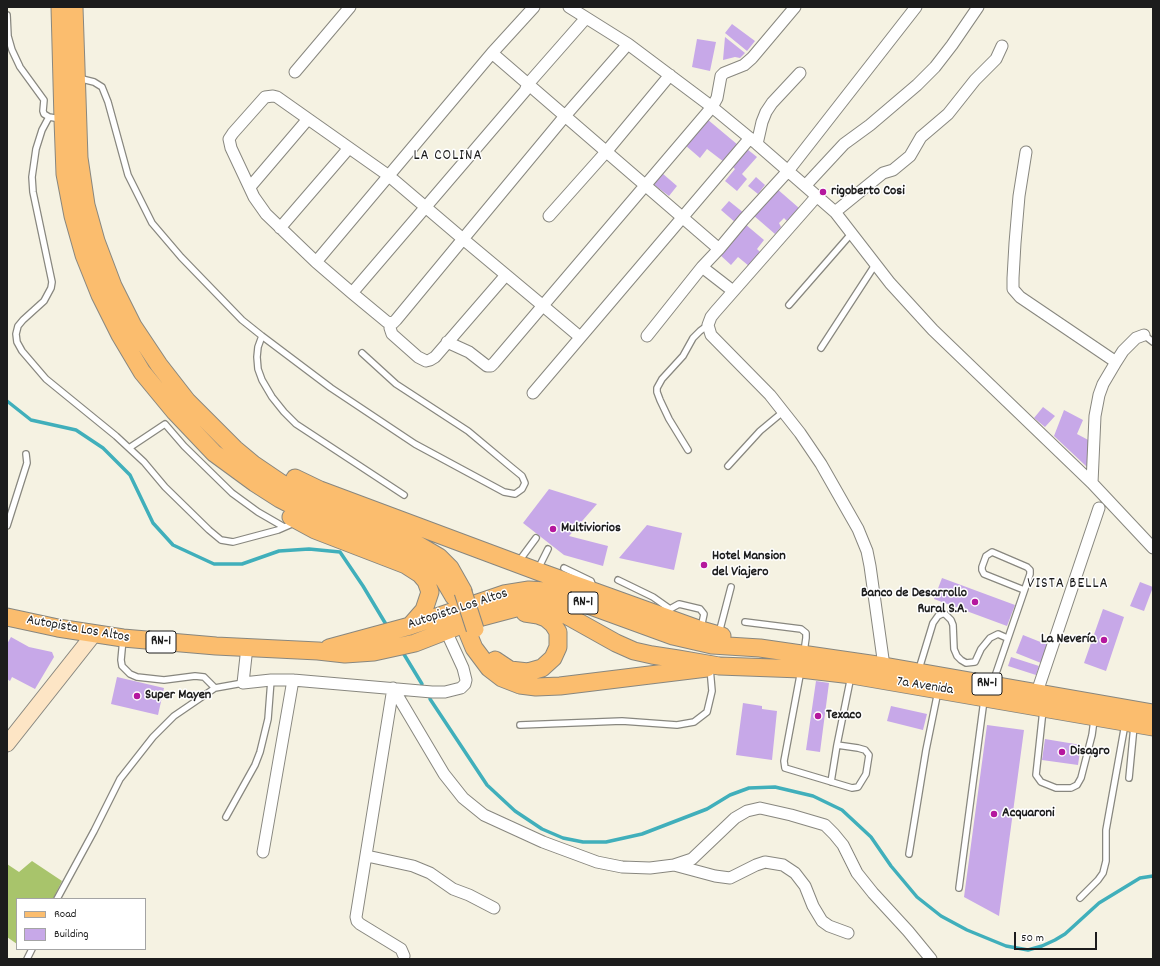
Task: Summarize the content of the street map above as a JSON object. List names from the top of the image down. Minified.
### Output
{"streets":{"main road":["RN-1","Autopista Los Altos","7a Avenida"]},"crossings":[["Autopista Los Altos","7a Avenida"]],"districts":["LA COLINA","VISTA BELLA"],"places":["rigoberto Cosi","Multiviorios","Hotel Mansion del Viajero","Banco de Desarrollo Rural S.A.","La Nevería","Super Mayen","Texaco","Disagro","Acquaroni"],"legend":["Road","Building"],"scale_bar":"50 m"}
